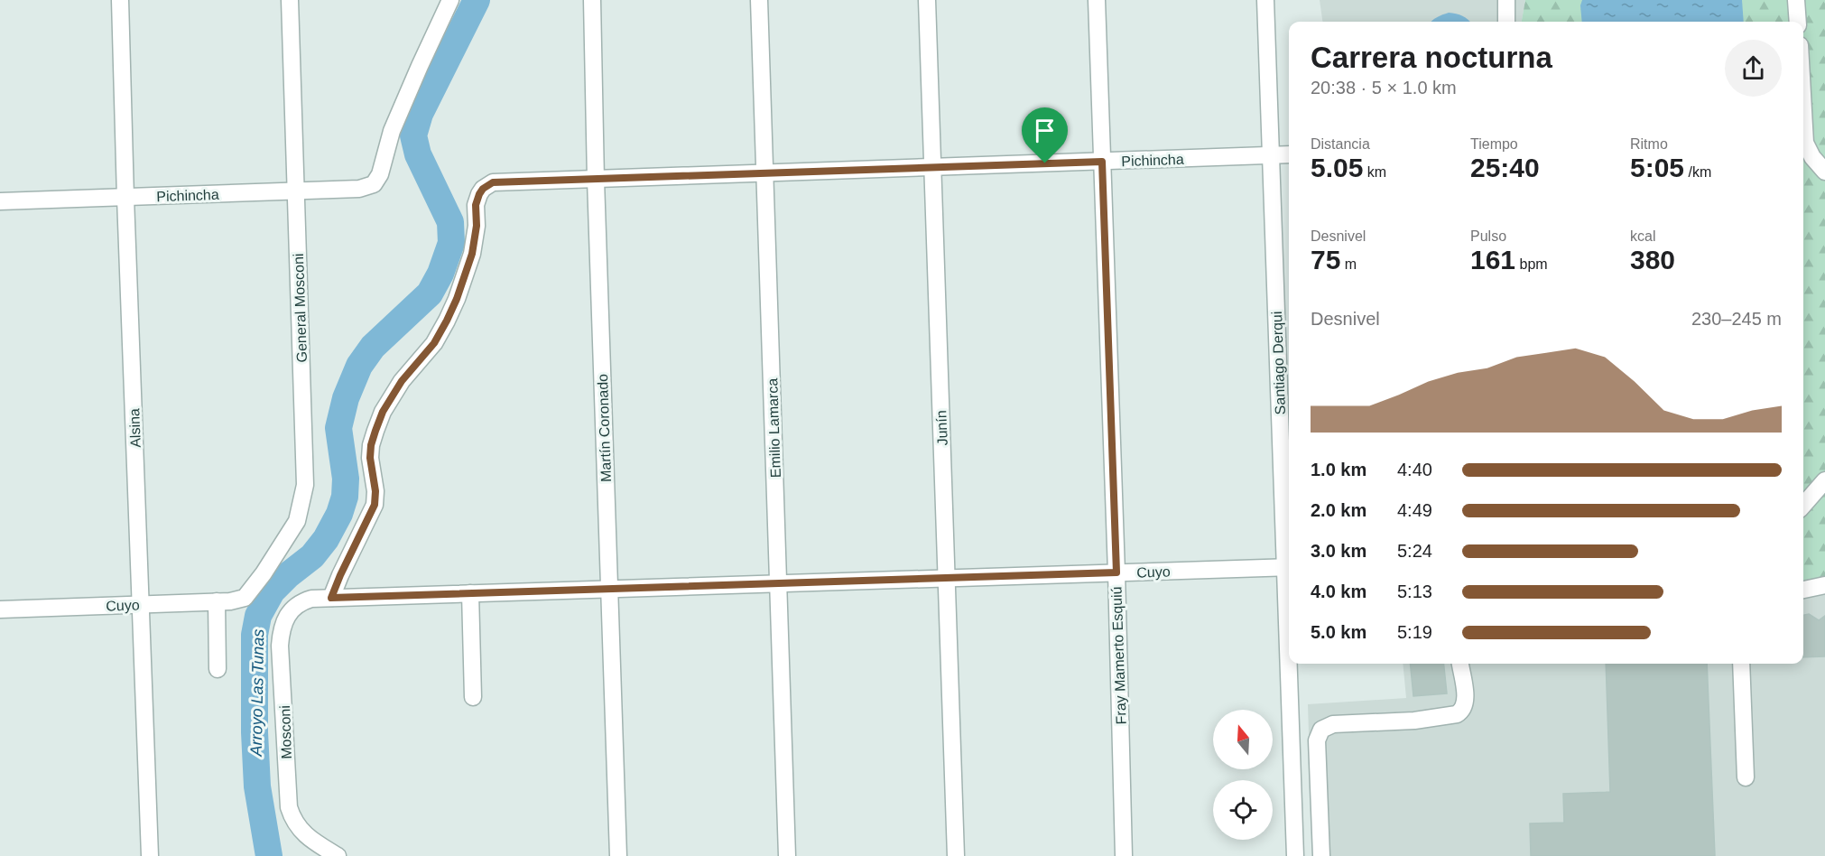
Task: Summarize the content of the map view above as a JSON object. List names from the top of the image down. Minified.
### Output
{"streets":{"street":["Pichincha","General Mosconi","Santiago Derqui","Alsina","Martín Coronado","Emilio Lamarca","Junín","Cuyo","Fray Mamerto Esquiú","Mosconi"]},"crossings":[["Pichincha","General Mosconi"],["Pichincha","Santiago Derqui"],["Pichincha","Alsina"],["Pichincha","Martín Coronado"],["Pichincha","Emilio Lamarca"],["Pichincha","Junín"],["Pichincha","Cuyo"],["Pichincha","Fray Mamerto Esquiú"],["General Mosconi","Cuyo"],["Santiago Derqui","Cuyo"],["Alsina","Cuyo"],["Martín Coronado","Cuyo"],["Emilio Lamarca","Cuyo"],["Junín","Cuyo"],["Cuyo","Fray Mamerto Esquiú"],["Cuyo","Mosconi"]],"water":["Arroyo Las Tunas"],"north":"top","page":{"heading":["Carrera nocturna","20:38 · 5 × 1.0 km"],"stats":[["Distancia","5.05 km"],["Tiempo","25:40"],["Ritmo","5:05 /km"],["Desnivel","75 m"],["Pulso","161 bpm"],["kcal","380"]],"chart":["Desnivel","230–245 m"],"list":[{"name":"1.0 km","note":"4:40"},{"name":"2.0 km","note":"4:49"},{"name":"3.0 km","note":"5:24"},{"name":"4.0 km","note":"5:13"},{"name":"5.0 km","note":"5:19"}]}}
